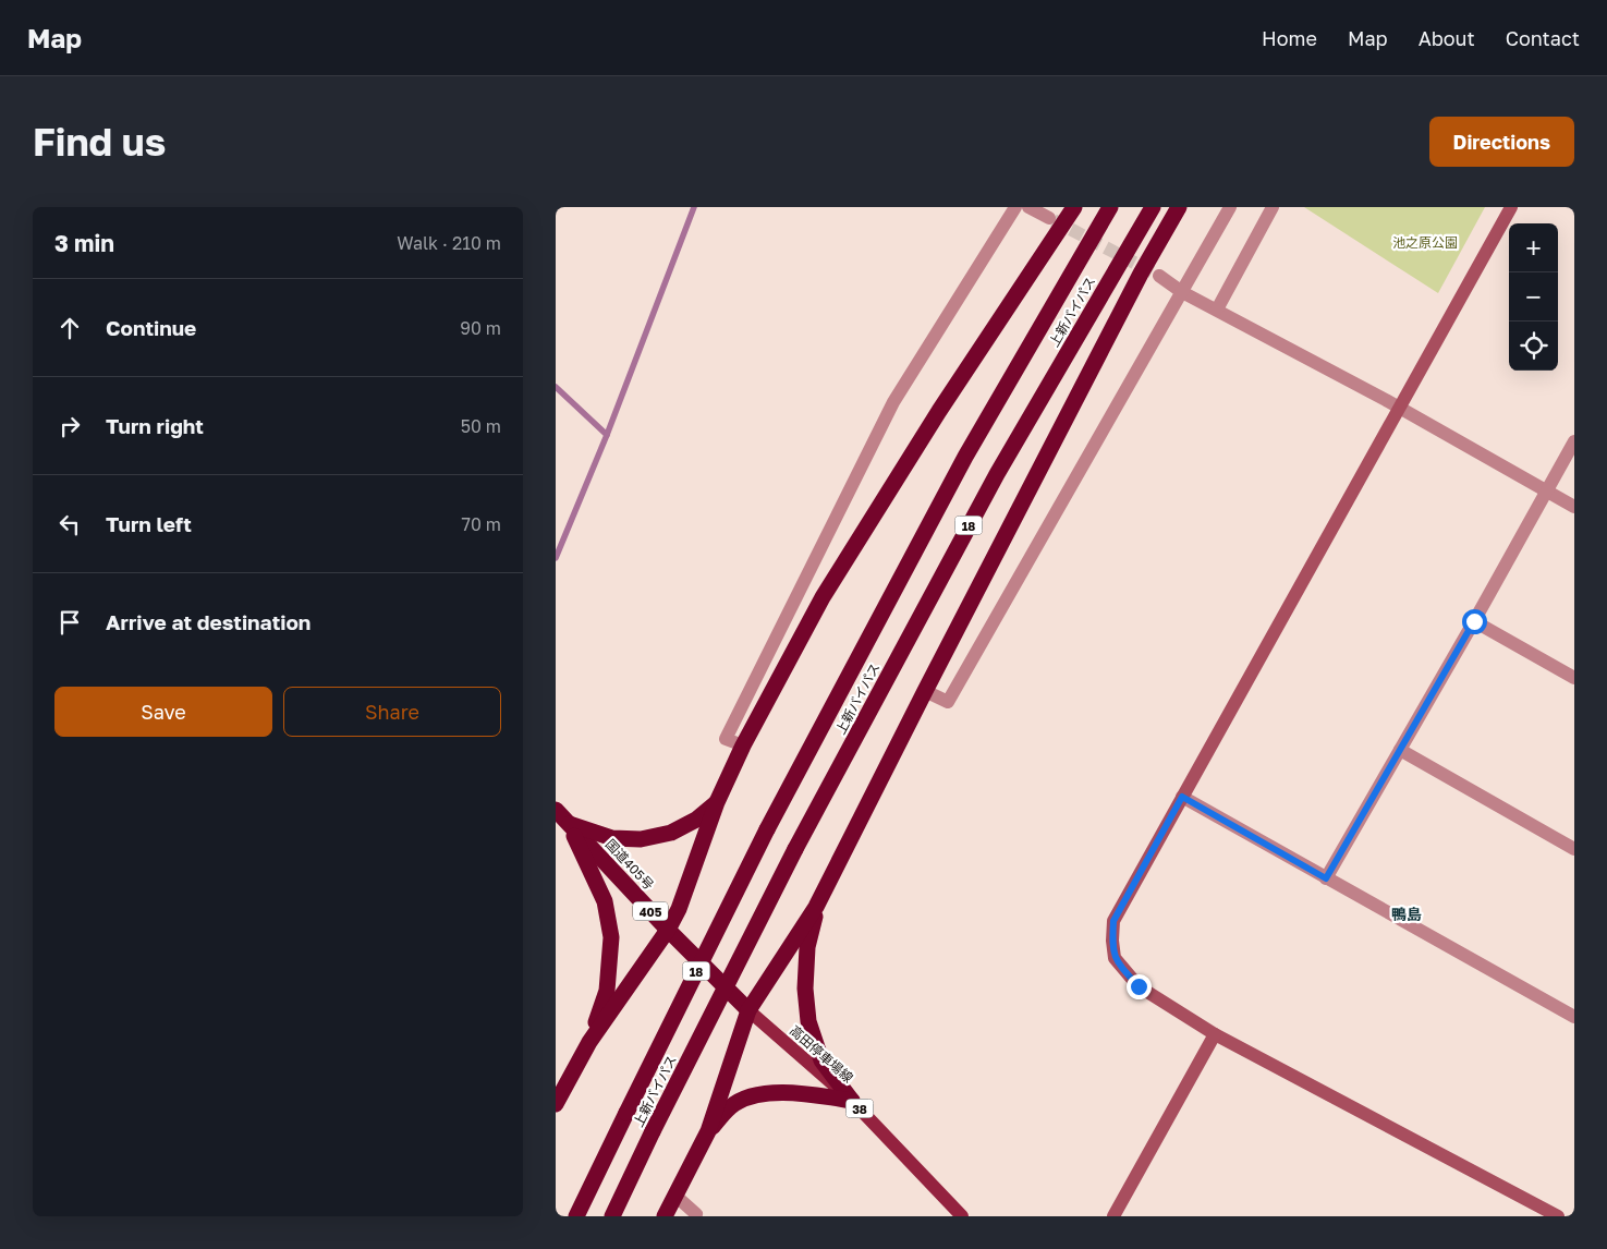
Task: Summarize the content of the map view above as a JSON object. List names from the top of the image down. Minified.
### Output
{"streets":{"highway":["上新バイパス","18","国道405号","405"],"main road":["高田停車場線","38"]},"crossings":[["国道405号","高田停車場線"]],"districts":["鴨島"],"parks":["池之原公園"],"page":{"header":"Map","nav":["Home","Map","About","Contact"],"buttons":["Directions",["Save","Share"]],"title":"Find us","heading":["3 min","Walk · 210 m"],"map_buttons":["+","−"],"list":[["Continue","90 m"],["Turn right","50 m"],["Turn left","70 m"],"Arrive at destination"]}}
